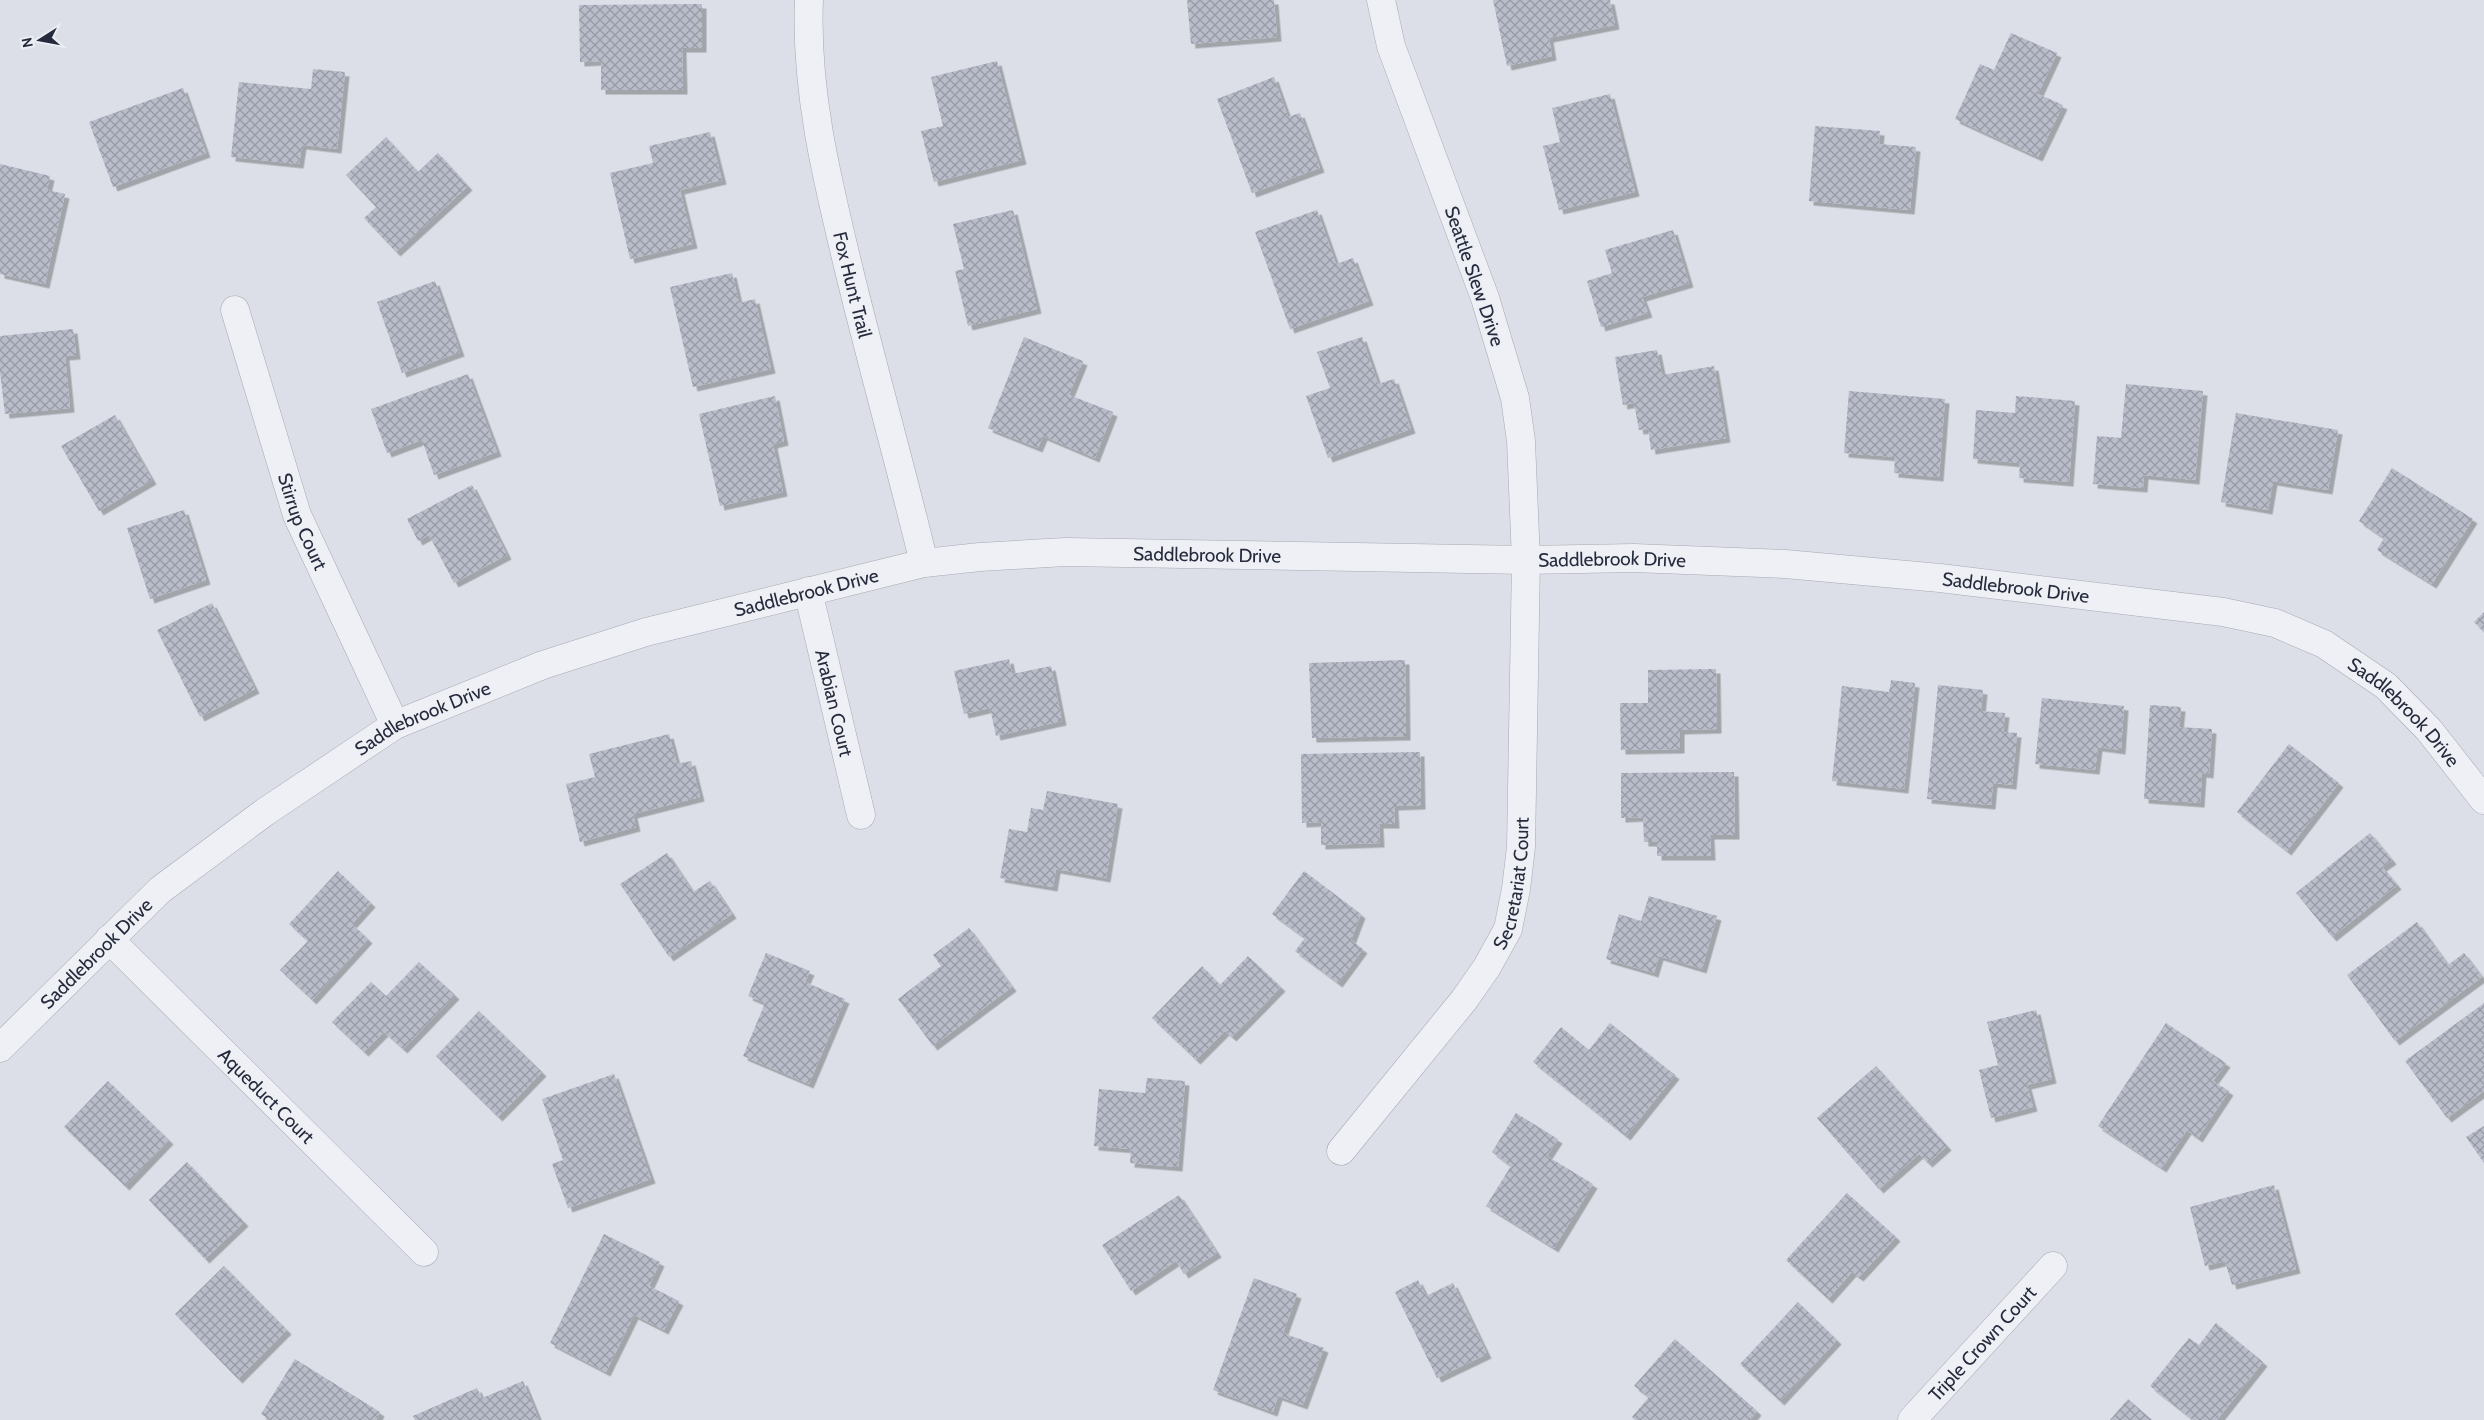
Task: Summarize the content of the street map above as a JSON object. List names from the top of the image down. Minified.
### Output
{"streets":{"street":["Seattle Slew Drive","Fox Hunt Trail","Stirrup Court","Saddlebrook Drive","Arabian Court","Secretariat Court","Aqueduct Court","Triple Crown Court"]},"crossings":[["Seattle Slew Drive","Saddlebrook Drive"],["Seattle Slew Drive","Secretariat Court"],["Fox Hunt Trail","Saddlebrook Drive"],["Stirrup Court","Saddlebrook Drive"],["Saddlebrook Drive","Arabian Court"],["Saddlebrook Drive","Secretariat Court"],["Saddlebrook Drive","Aqueduct Court"]],"north":"left"}
